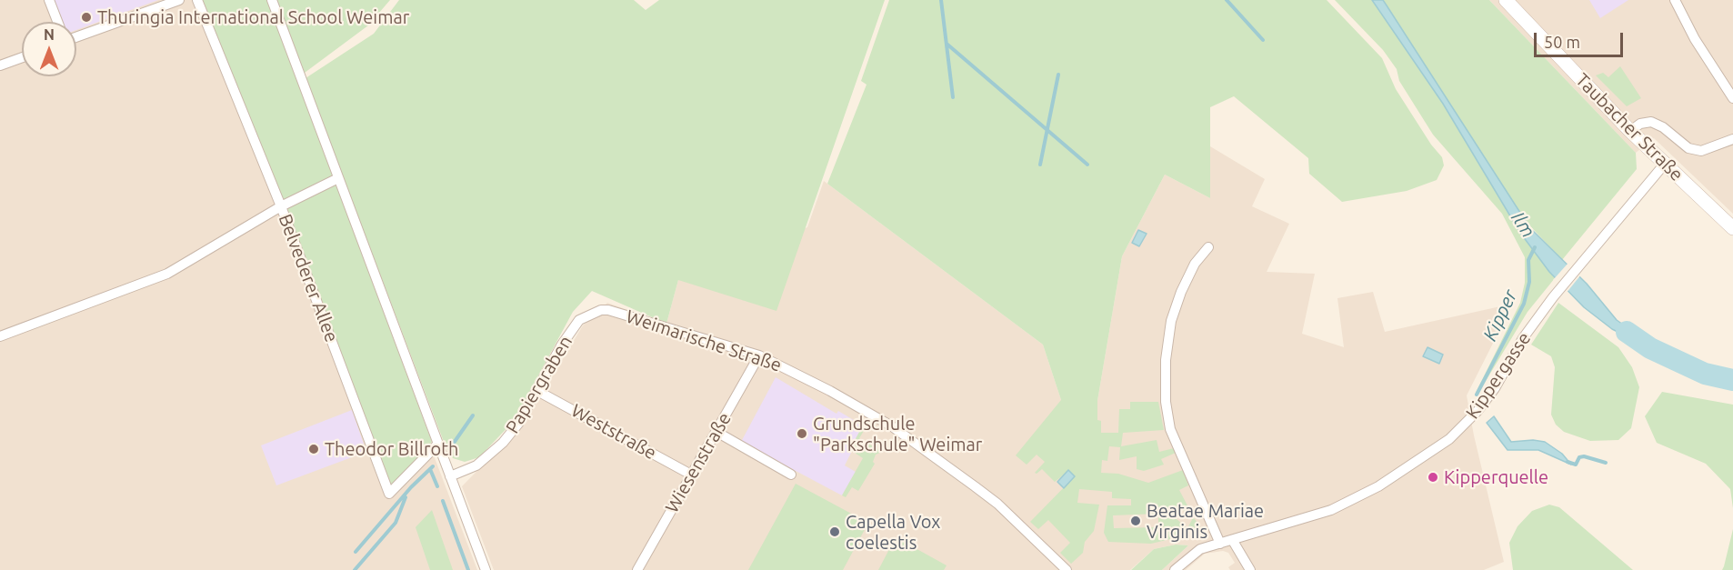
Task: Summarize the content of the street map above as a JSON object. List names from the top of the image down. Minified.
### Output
{"streets":{"street":["Taubacher Straße","Belvederer Allee","Weimarische Straße","Kippergasse","Papiergraben","Weststraße","Wiesenstraße"]},"crossings":[["Taubacher Straße","Kippergasse"],["Weimarische Straße","Papiergraben"],["Weimarische Straße","Wiesenstraße"],["Papiergraben","Weststraße"],["Weststraße","Wiesenstraße"]],"water":["Ilm","Kipper"],"places":["Thuringia International School Weimar","Grundschule \"Parkschule\" Weimar","Theodor Billroth","Kipperquelle","Beatae Mariae Virginis","Capella Vox coelestis"],"scale_bar":"50 m","north":"top"}
